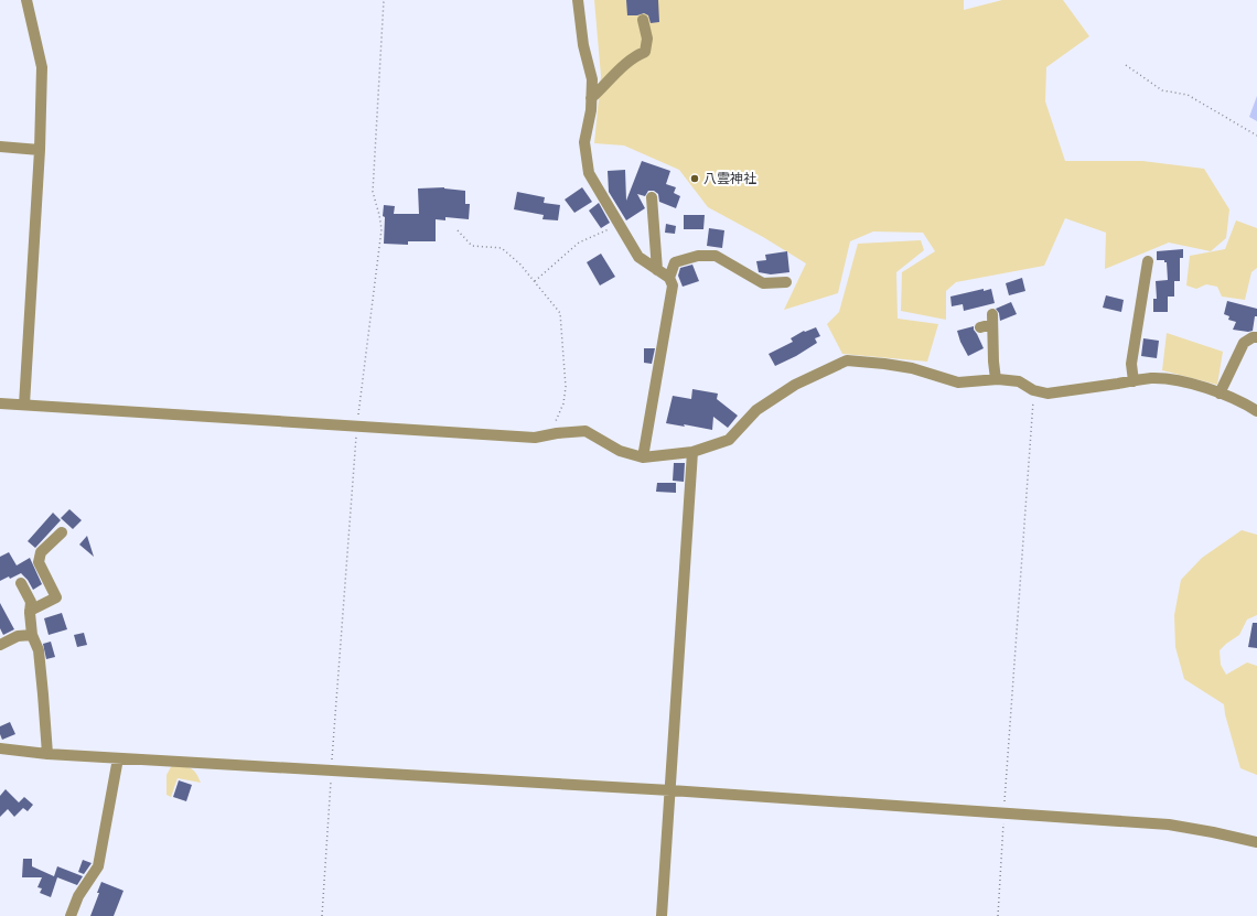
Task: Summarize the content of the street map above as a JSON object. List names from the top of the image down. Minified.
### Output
{"places":["八雲神社"]}
